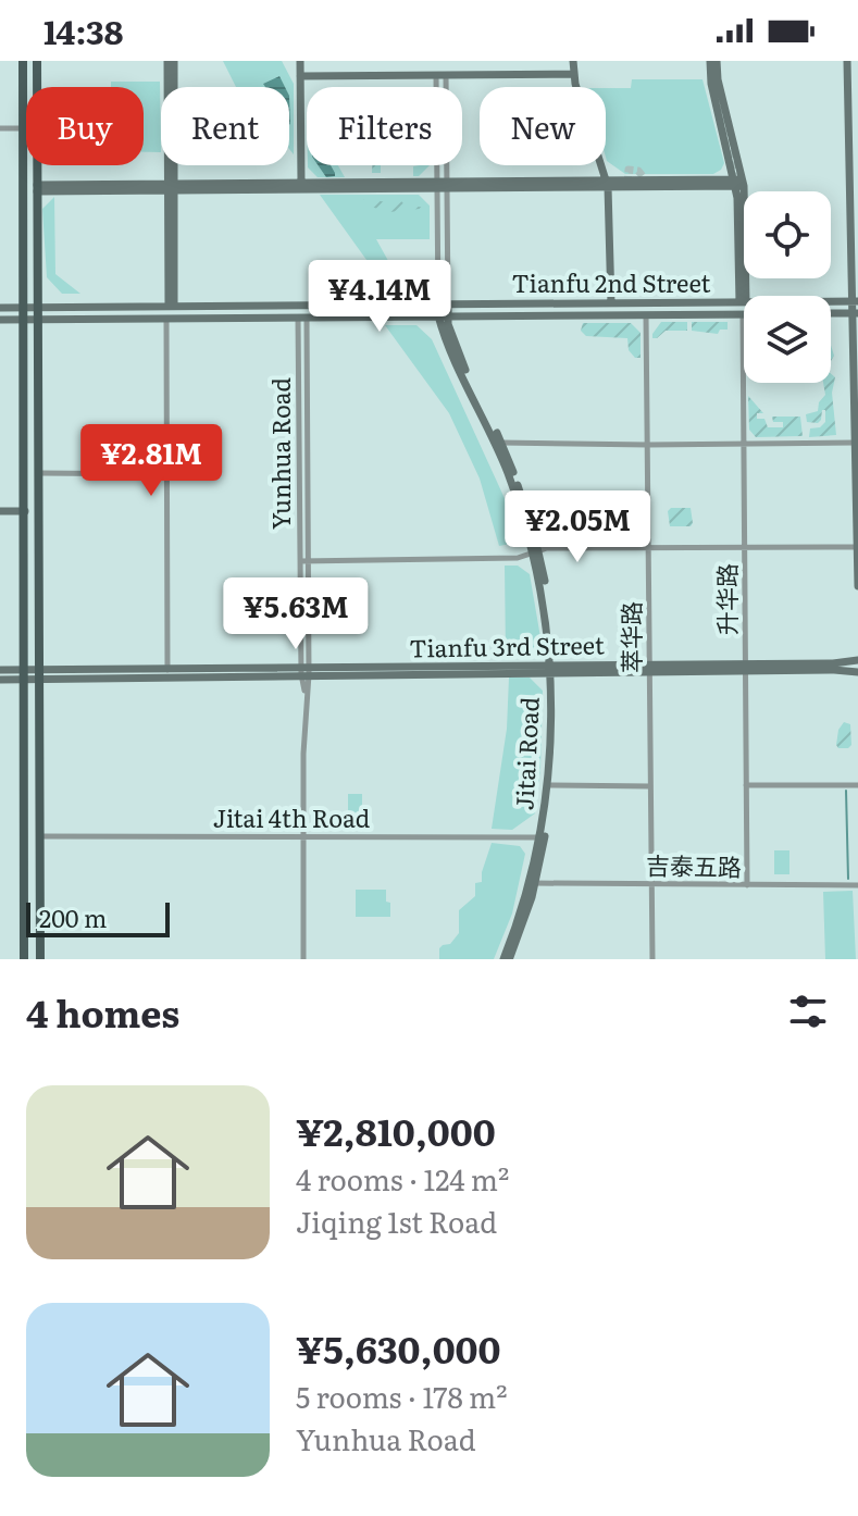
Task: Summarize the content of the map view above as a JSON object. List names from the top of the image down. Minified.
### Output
{"streets":{"street":["Tianfu 2nd Street","Yunhua Road","升华路","萃华路","Tianfu 3rd Street","Jitai Road","Jitai 4th Road","吉泰五路"]},"crossings":[["Tianfu 2nd Street","Yunhua Road"],["Tianfu 2nd Street","升华路"],["Tianfu 2nd Street","萃华路"],["Tianfu 2nd Street","Jitai Road"],["Yunhua Road","Tianfu 3rd Street"],["Yunhua Road","Jitai 4th Road"],["升华路","Tianfu 3rd Street"],["升华路","吉泰五路"],["萃华路","Tianfu 3rd Street"],["萃华路","吉泰五路"],["Tianfu 3rd Street","Jitai Road"],["Jitai Road","Jitai 4th Road"],["Jitai Road","吉泰五路"]],"scale_bar":"200 m","page":{"status":"14:38","chip":["Buy","Rent","Filters","New"],"price":["¥4.14M","¥2.81M","¥2.05M","¥5.63M"],"scale":"200 m","heading":"4 homes","list":[{"name":"¥2,810,000","note":"4 rooms · 124 m² · Jiqing 1st Road"},{"name":"¥5,630,000","note":"5 rooms · 178 m² · Yunhua Road"}]}}
